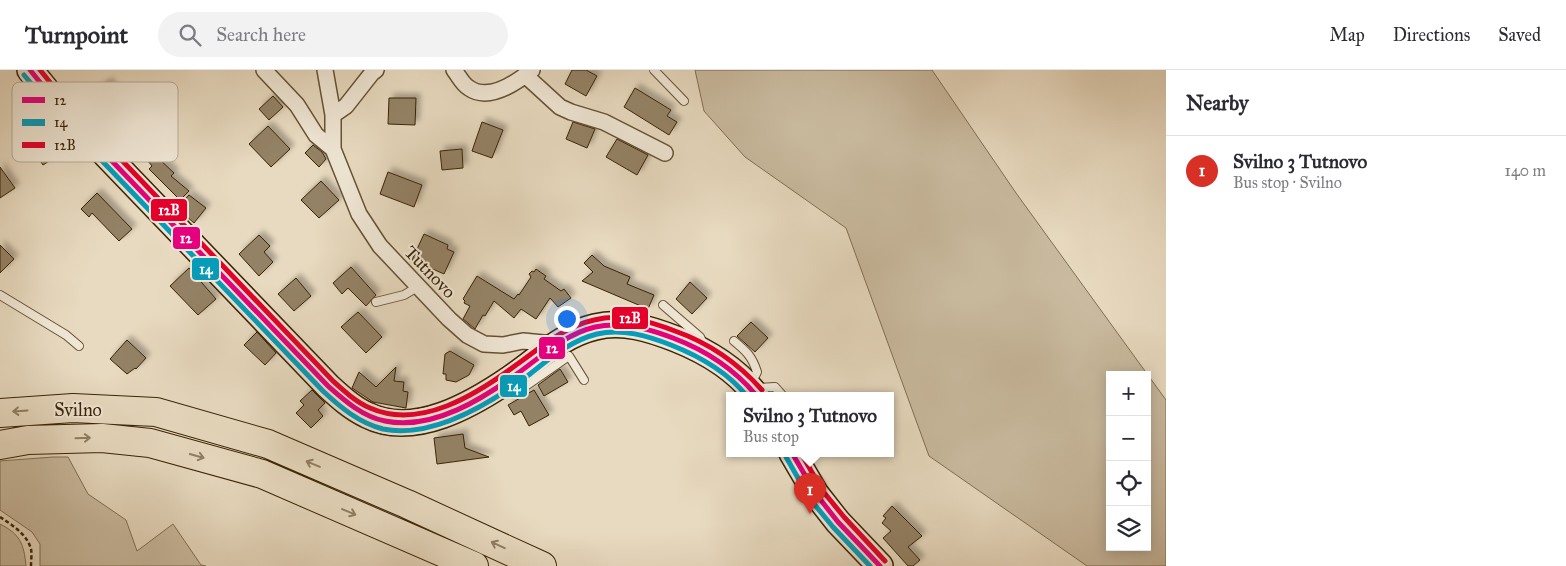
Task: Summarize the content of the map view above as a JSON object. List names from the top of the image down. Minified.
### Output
{"streets":{"highway":["Svilno"],"street":["Tutnovo"]},"lines":["transit line 12","transit line 12B","transit line 14"],"legend":["12","14","12B"],"page":{"header":"Turnpoint","search":"Search here","nav":["Map","Directions","Saved"],"heading":"Nearby","list":[{"mark":"1","name":"Svilno 3 Tutnovo","note":"Bus stop · Svilno","value":"140 m"}],"map_buttons":["+","−"],"popup":["Svilno 3 Tutnovo","Bus stop"],"pins":"1"}}
